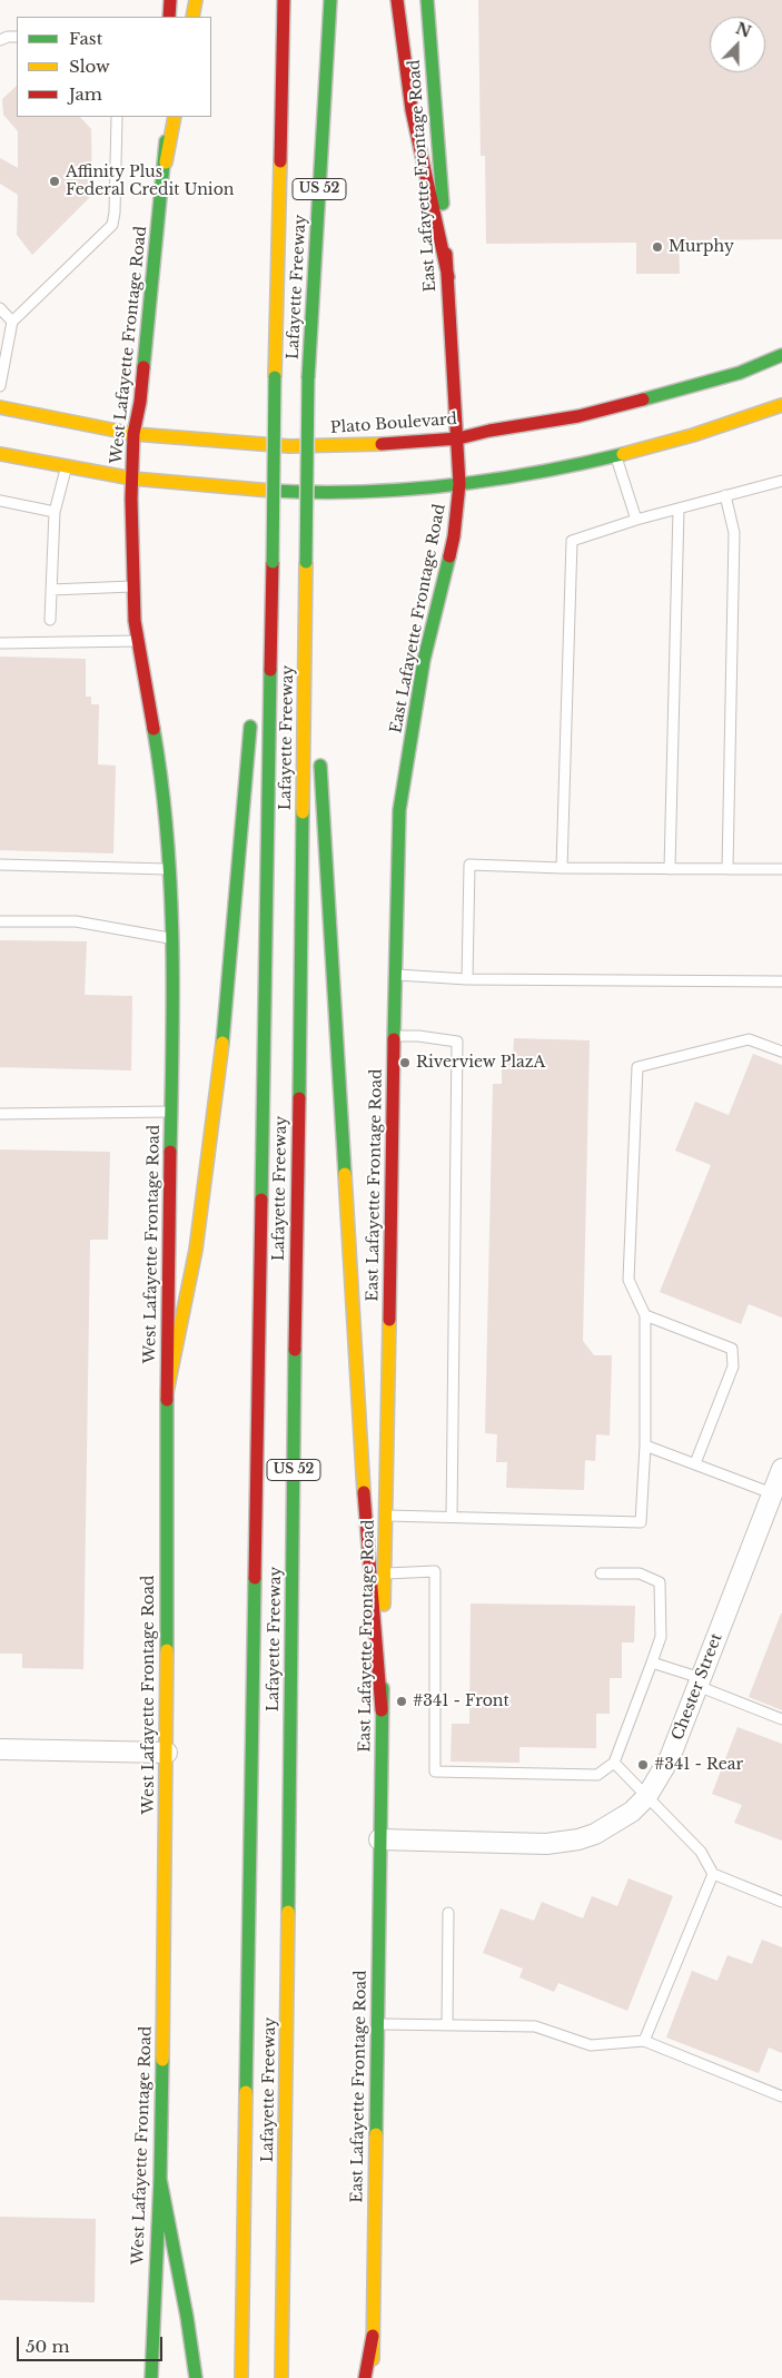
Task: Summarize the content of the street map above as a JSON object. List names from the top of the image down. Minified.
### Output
{"streets":{"main road":["East Lafayette Frontage Road","US 52","Lafayette Freeway","West Lafayette Frontage Road","Plato Boulevard"],"street":["Chester Street"]},"crossings":[["East Lafayette Frontage Road","Plato Boulevard"],["East Lafayette Frontage Road","Chester Street"],["West Lafayette Frontage Road","Plato Boulevard"]],"places":["Affinity Plus Federal Credit Union","Murphy","Riverview PlazA","#341 - Front","#341 - Rear"],"legend":["Fast","Slow","Jam"],"scale_bar":"50 m","north":"top"}
